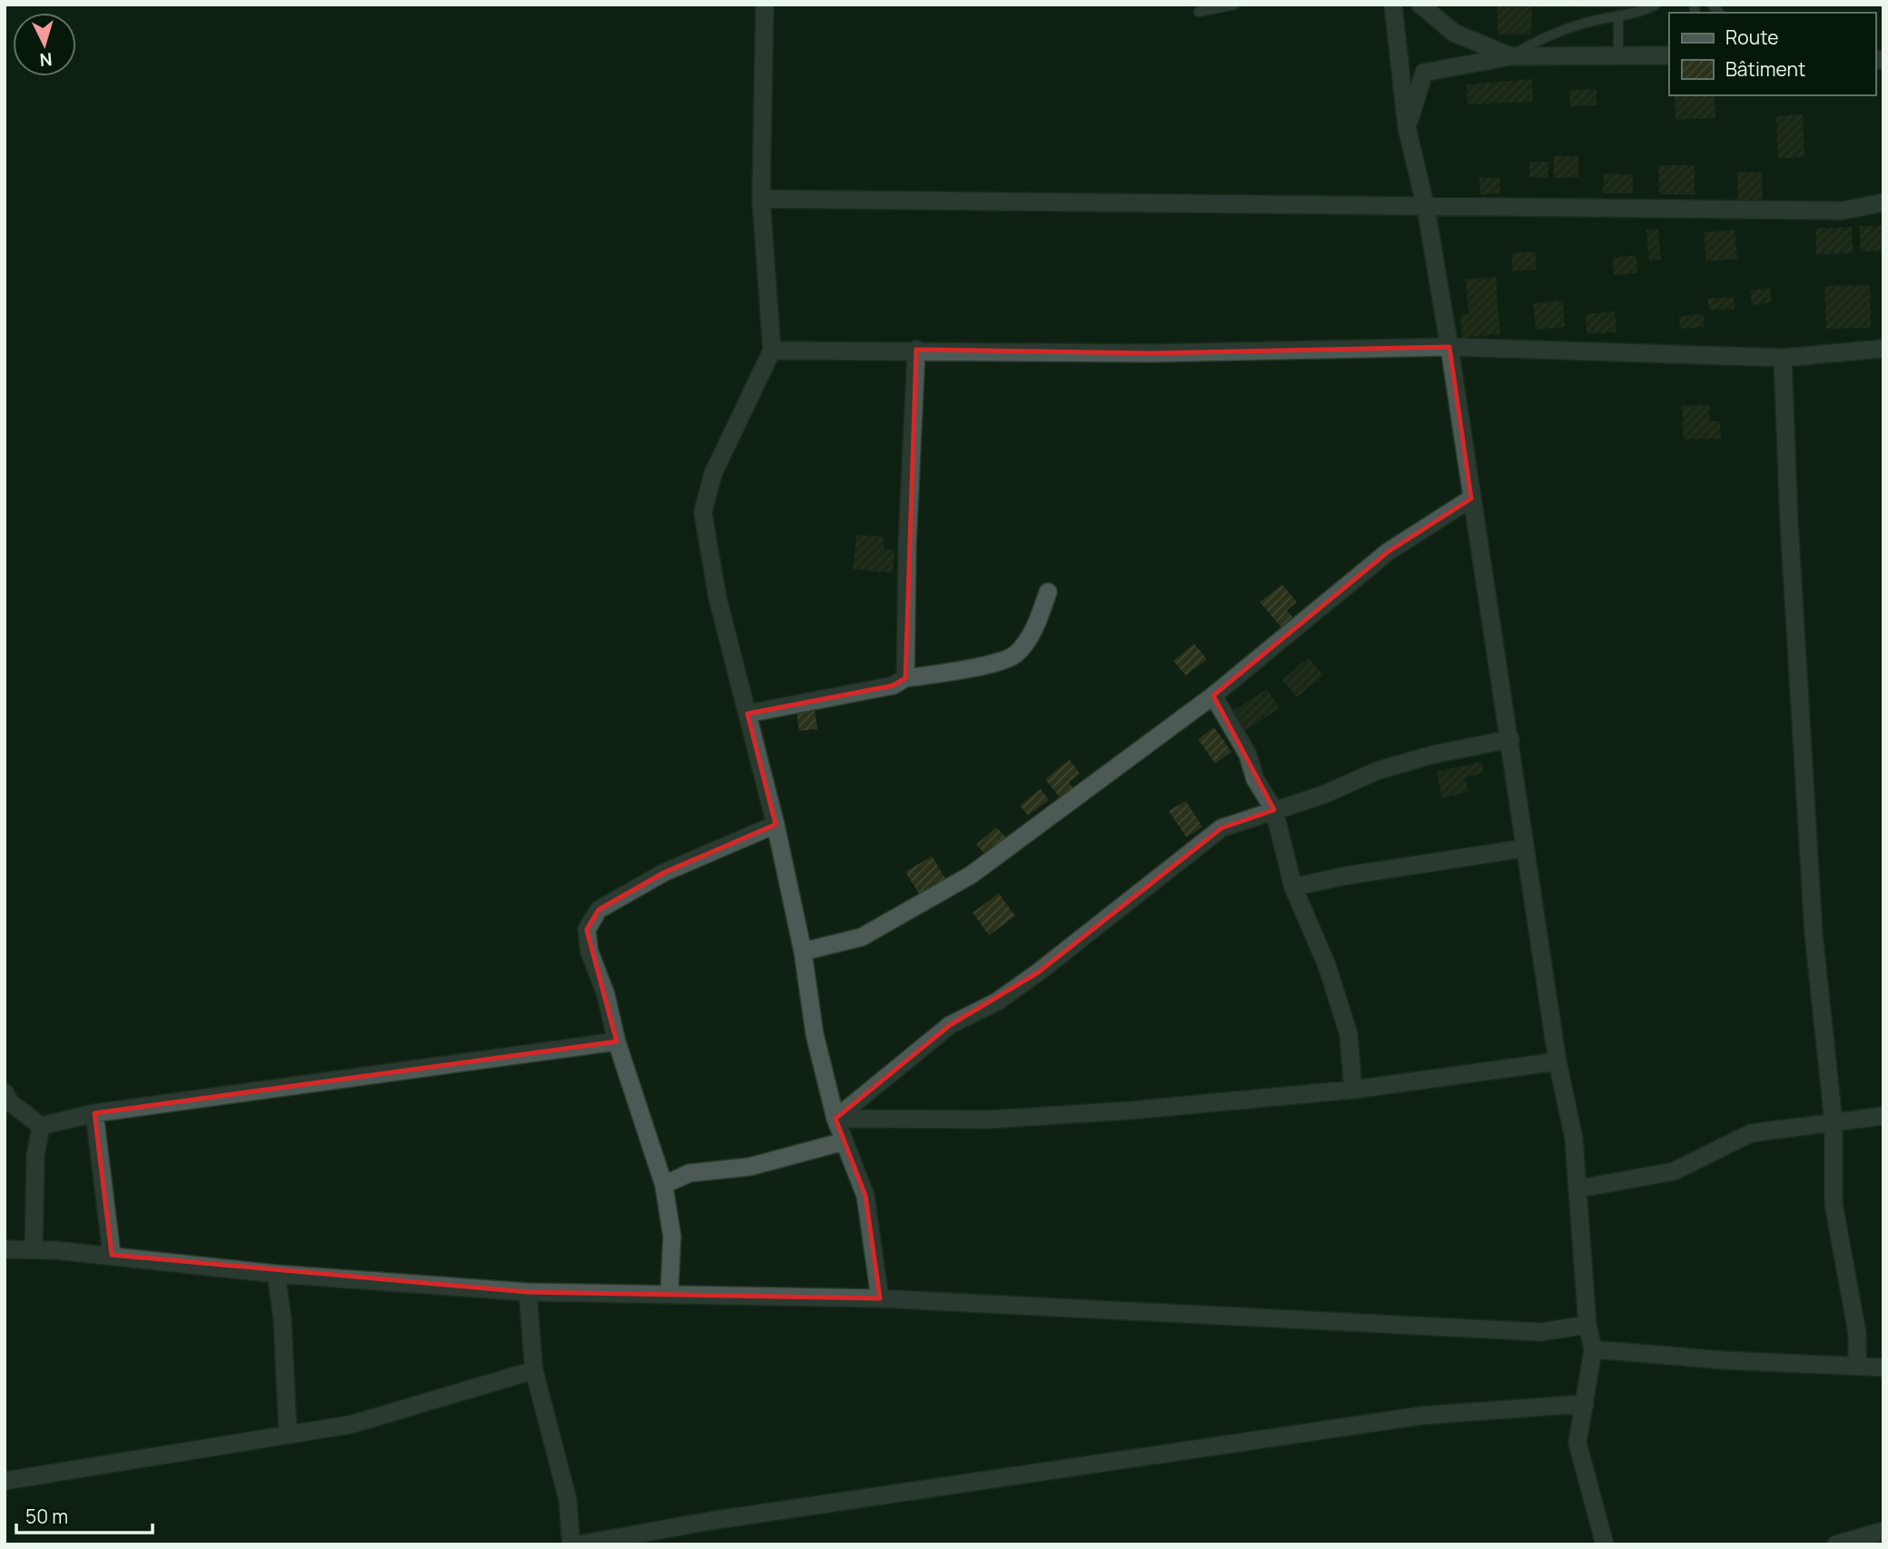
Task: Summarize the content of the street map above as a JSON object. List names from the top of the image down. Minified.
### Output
{"legend":["Route","Bâtiment"],"scale_bar":"50 m","north":"bottom"}
